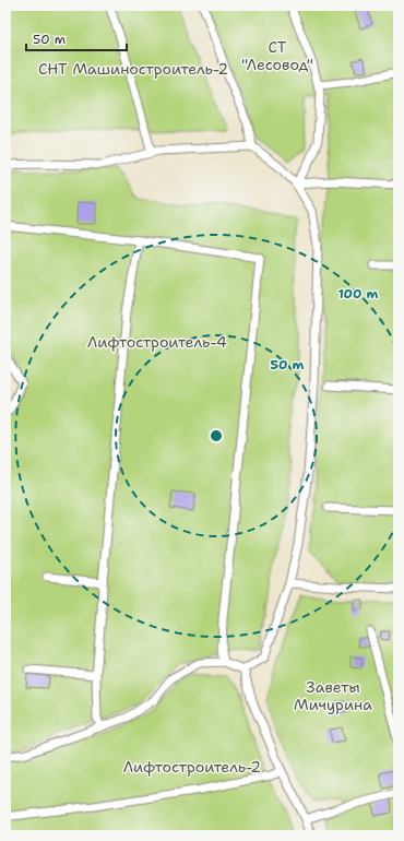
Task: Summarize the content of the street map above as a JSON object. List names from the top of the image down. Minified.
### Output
{"parks":["СТ \"Лесовод\"","СНТ Машиностроитель-2","Лифтостроитель-4","Заветы Мичурина","Лифтостроитель-2"],"scale_bar":"50 m","rings":["100 m","50 m"]}
